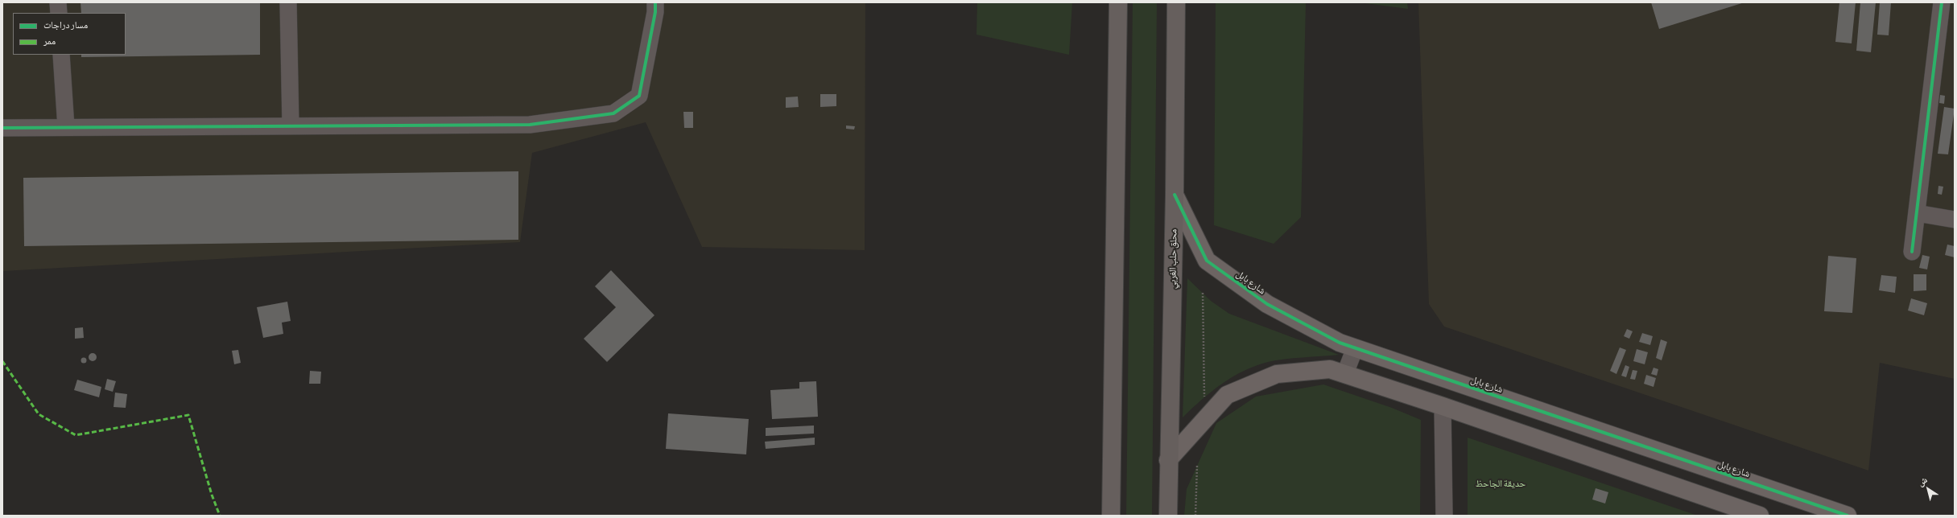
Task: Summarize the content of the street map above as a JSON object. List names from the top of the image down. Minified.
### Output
{"streets":{"highway":["محلق حلب الغربي"],"street":["شارع بابل"]},"crossings":[["محلق حلب الغربي","شارع بابل"]],"parks":["حديقة الجاحظ"],"legend":["مسار دراجات","ممر"],"north":"top left"}
